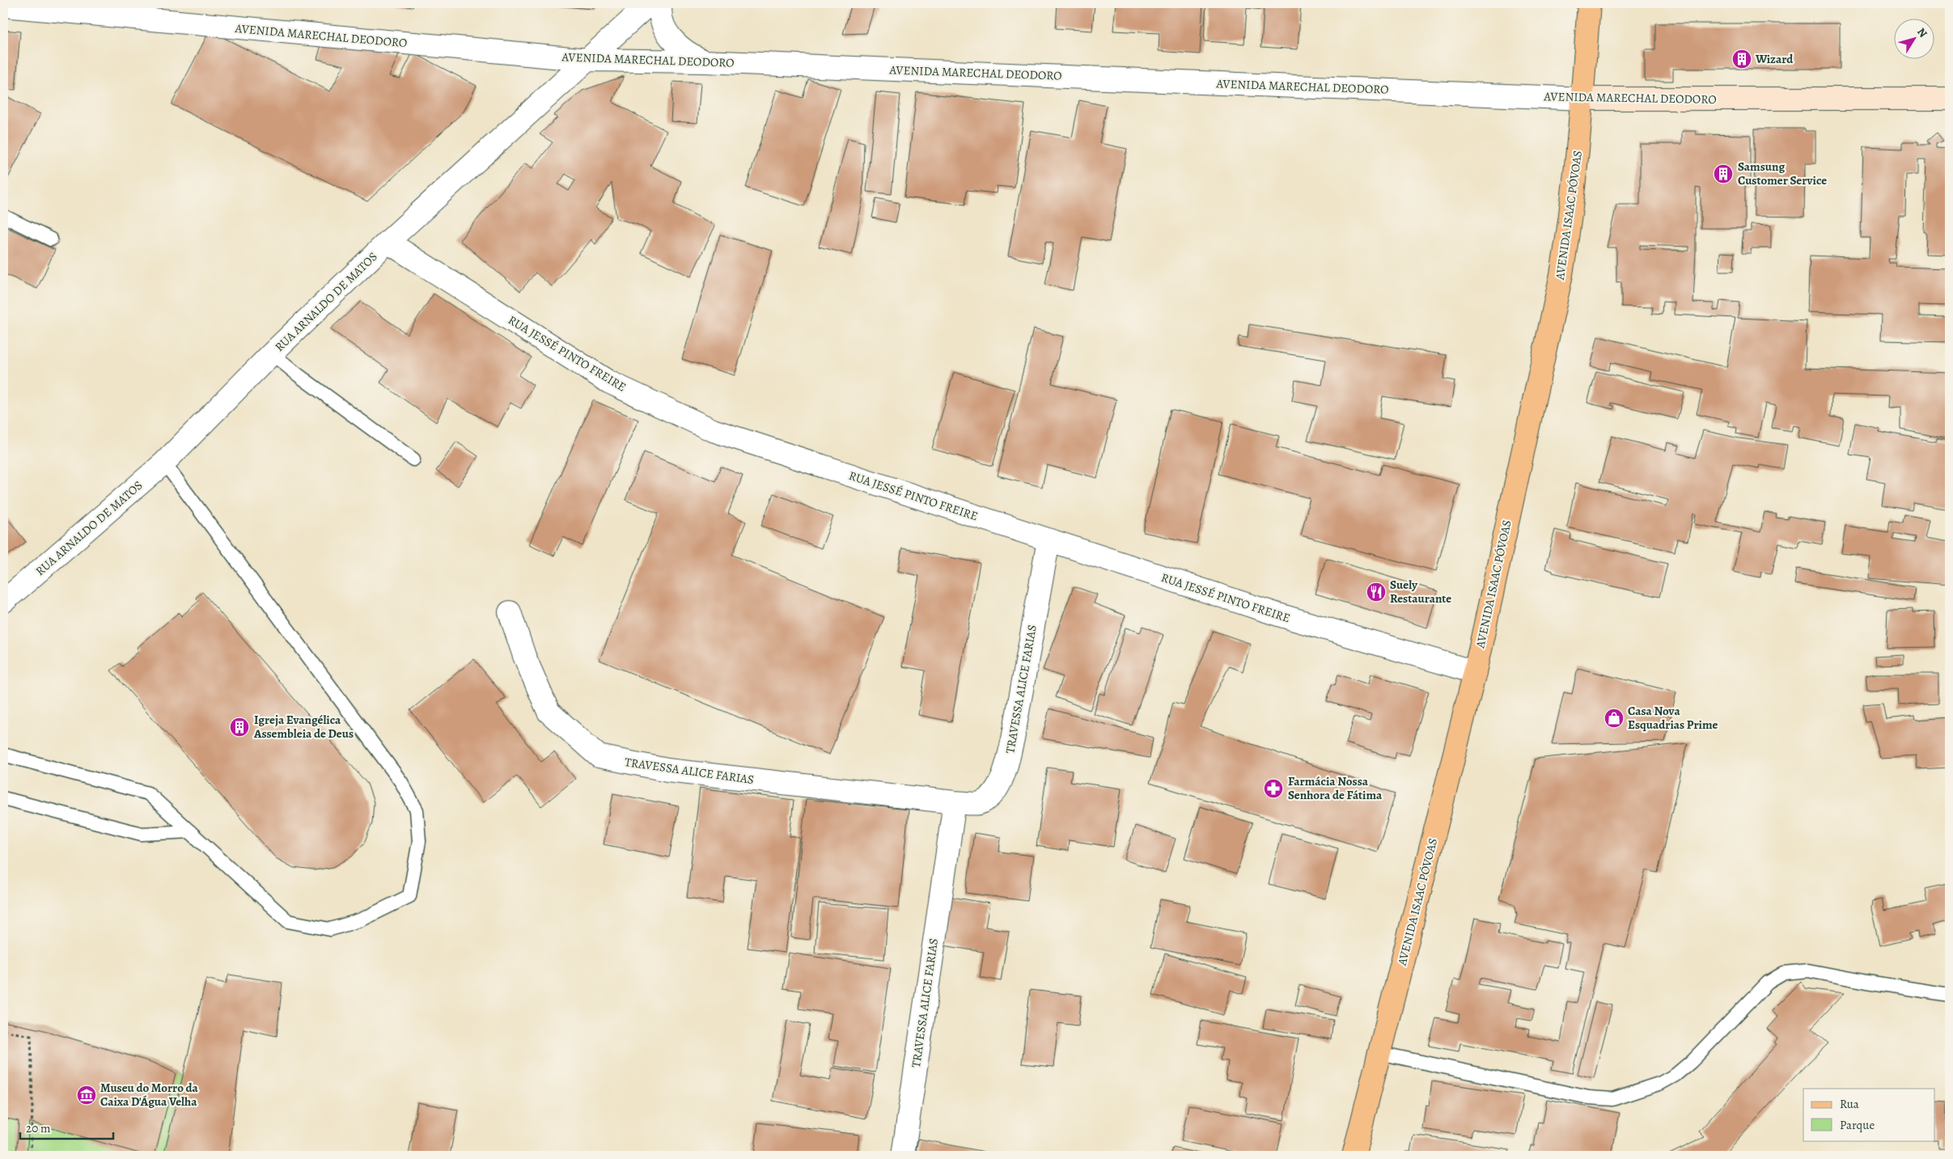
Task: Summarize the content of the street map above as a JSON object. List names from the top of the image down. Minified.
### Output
{"streets":{"main road":["AVENIDA MARECHAL DEODORO","AVENIDA ISAAC PÓVOAS"],"street":["RUA ARNALDO DE MATOS","RUA JESSÉ PINTO FREIRE","TRAVESSA ALICE FARIAS"]},"crossings":[["AVENIDA MARECHAL DEODORO","AVENIDA ISAAC PÓVOAS"],["AVENIDA MARECHAL DEODORO","RUA ARNALDO DE MATOS"],["AVENIDA ISAAC PÓVOAS","RUA JESSÉ PINTO FREIRE"],["RUA ARNALDO DE MATOS","RUA JESSÉ PINTO FREIRE"],["RUA JESSÉ PINTO FREIRE","TRAVESSA ALICE FARIAS"]],"places":{"building":["Wizard","Samsung Customer Service","Igreja Evangélica Assembleia de Deus"],"restaurant":["Suely Restaurante"],"shop":["Casa Nova Esquadrias Prime"],"pharmacy":["Farmácia Nossa Senhora de Fátima"],"museum":["Museu do Morro da Caixa D'Água Velha"]},"legend":["Rua","Parque"],"scale_bar":"20 m","north":"top right"}
